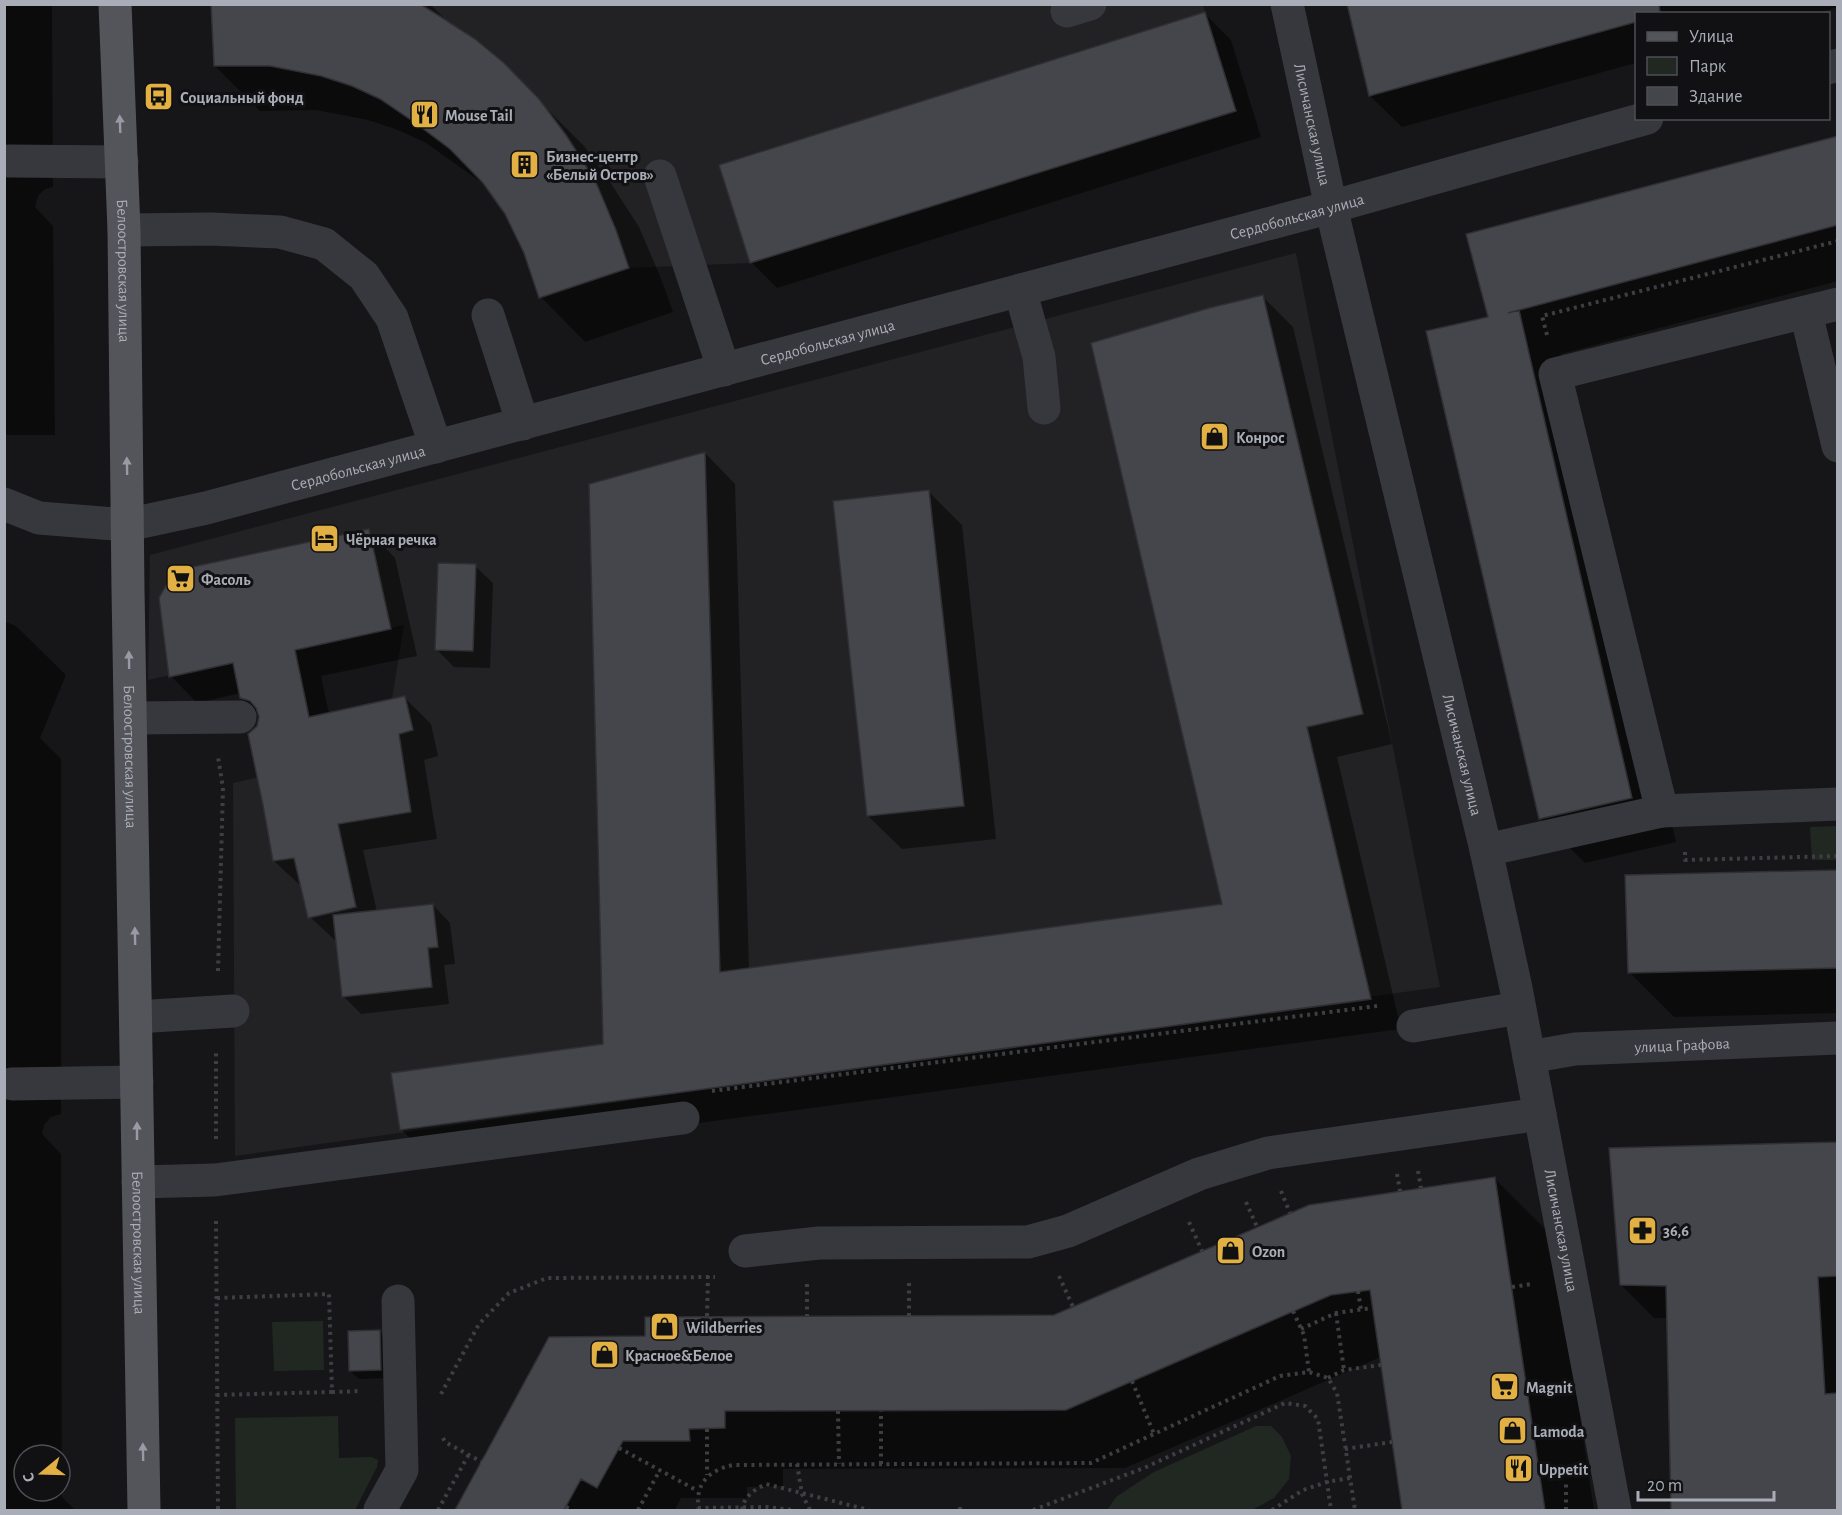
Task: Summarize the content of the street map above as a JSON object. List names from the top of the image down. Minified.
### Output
{"streets":{"main road":["Белоостровская улица"],"street":["Лисичанская улица","Сердобольская улица","улица Графова"]},"crossings":[["Лисичанская улица","Сердобольская улица"],["Лисичанская улица","улица Графова"],["Сердобольская улица","Белоостровская улица"]],"one_way":["Белоостровская улица"],"places":{"bus stop":["Социальный фонд"],"restaurant":["Mouse Tail","Uppetit"],"building":["Бизнес-центр «Белый Остров»"],"shop":["Конрос","Ozon","Wildberries","Красное&Белое","Lamoda"],"hotel":["Чёрная речка"],"supermarket":["Фасоль","Magnit"],"pharmacy":["36,6"]},"legend":["Улица","Парк","Здание"],"scale_bar":"20 m","north":"left"}
